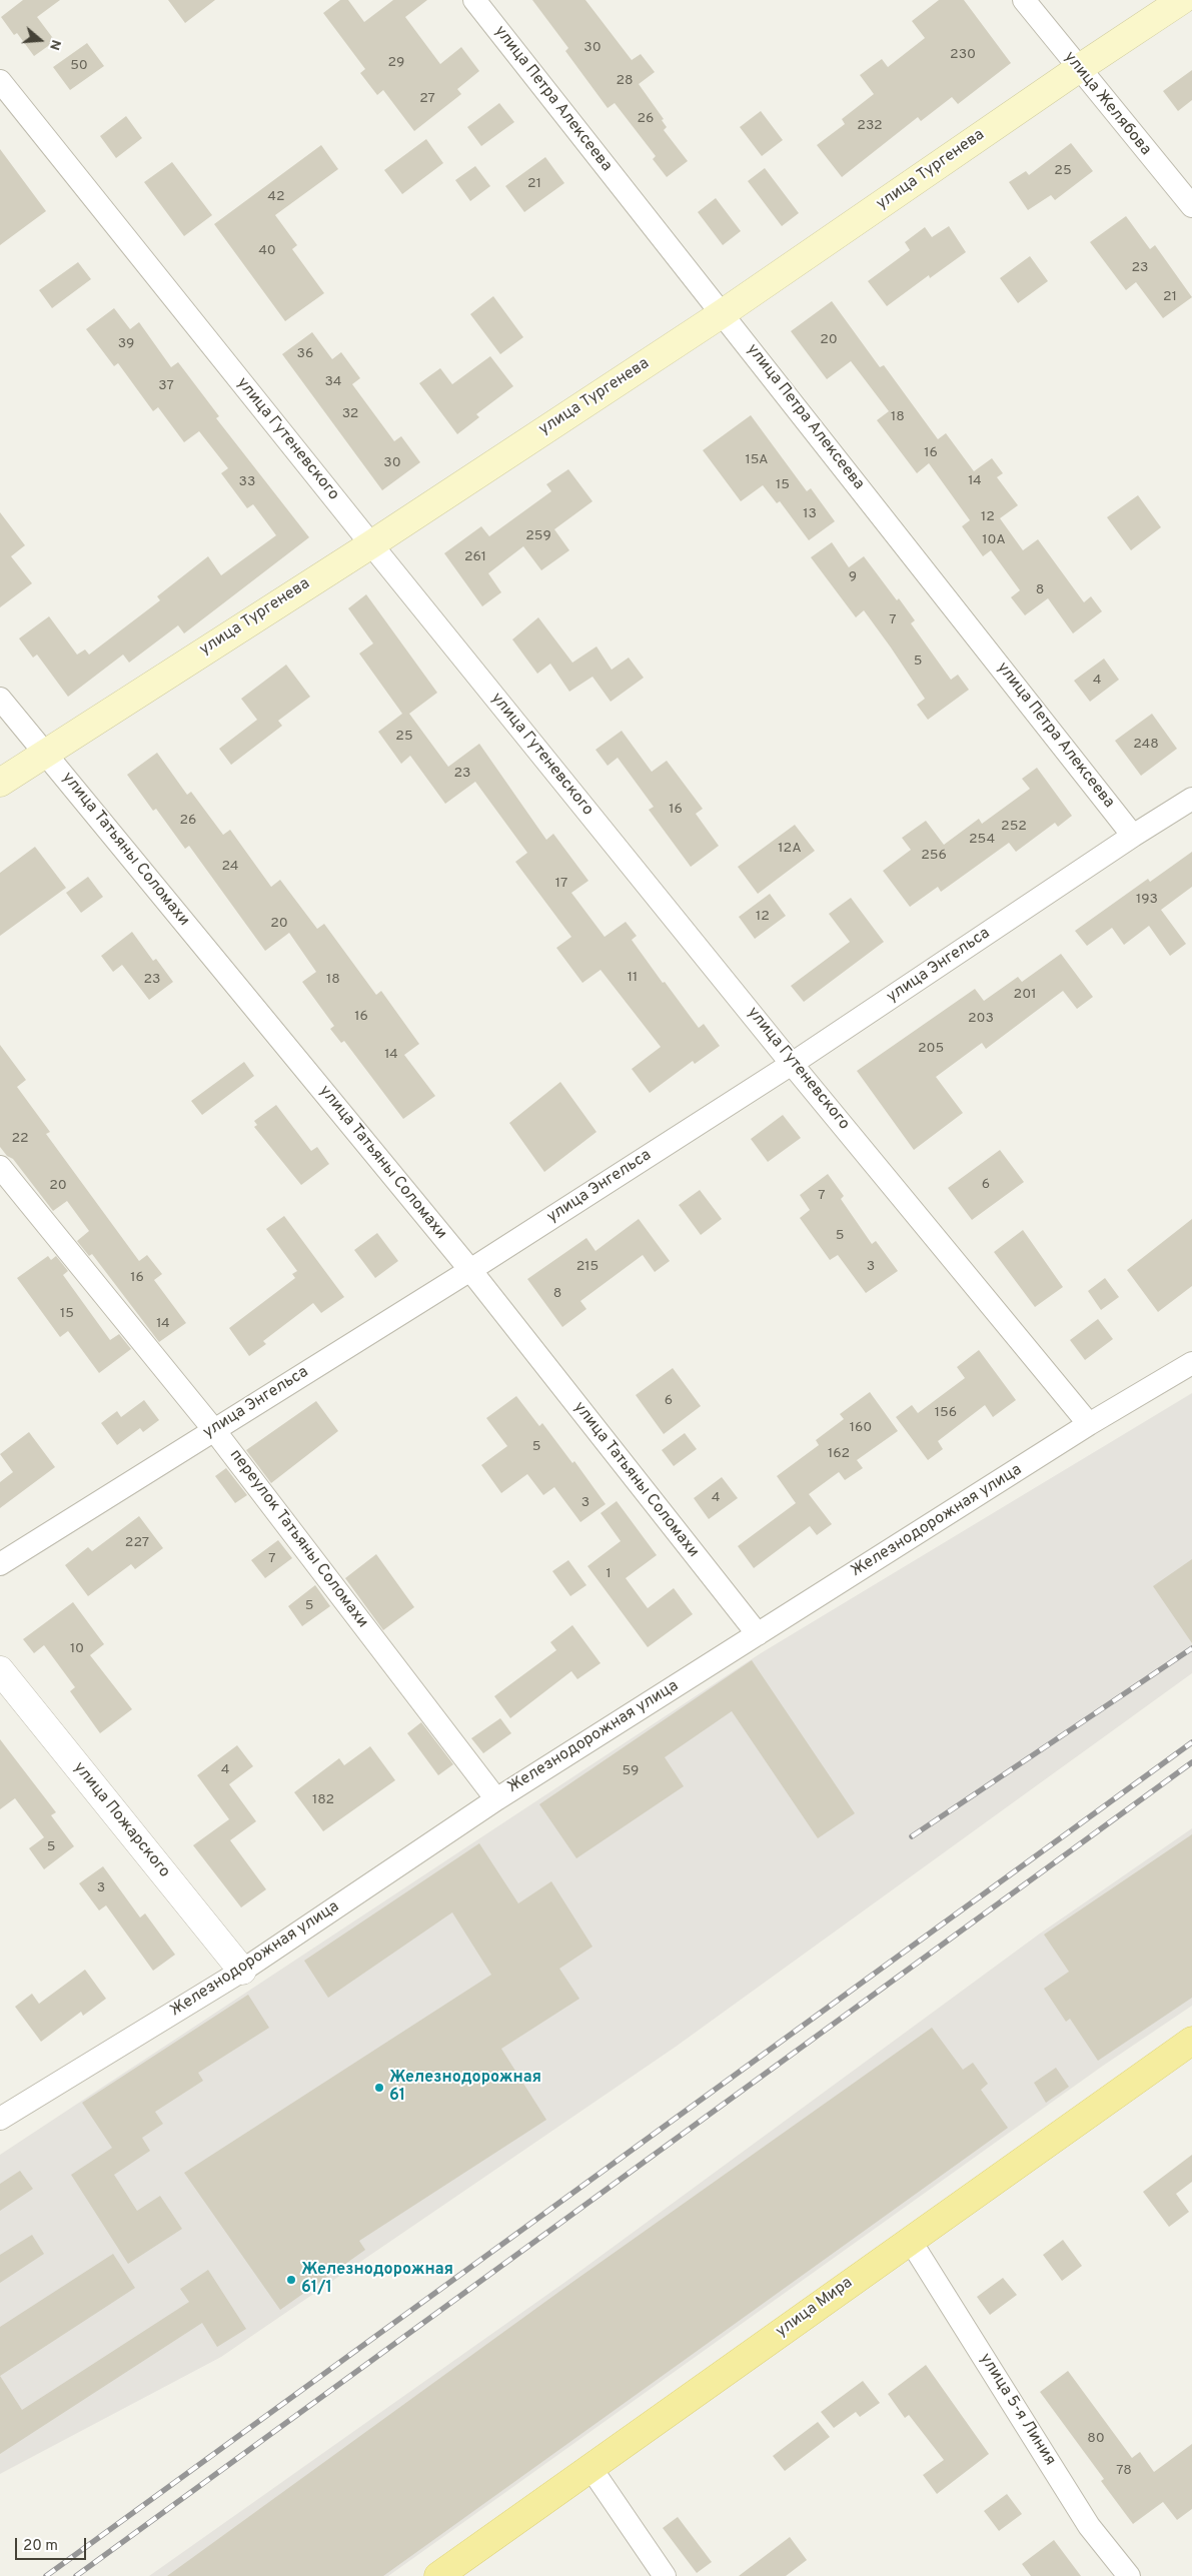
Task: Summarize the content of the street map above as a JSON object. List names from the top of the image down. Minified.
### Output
{"streets":{"main road":["улица Тургенева","улица Мира"],"street":["улица Петра Алексеева","улица Желябова","улица Гутеневского","улица Татьяны Соломахи","улица Энгельса","Железнодорожная улица","переулок Татьяны Соломахи","улица Пожарского","улица 5-я Линия"]},"crossings":[["улица Петра Алексеева","улица Тургенева"],["улица Петра Алексеева","улица Энгельса"],["улица Желябова","улица Тургенева"],["улица Тургенева","улица Гутеневского"],["улица Тургенева","улица Татьяны Соломахи"],["улица Гутеневского","улица Энгельса"],["улица Гутеневского","Железнодорожная улица"],["улица Татьяны Соломахи","улица Энгельса"],["улица Татьяны Соломахи","Железнодорожная улица"],["улица Энгельса","переулок Татьяны Соломахи"],["Железнодорожная улица","переулок Татьяны Соломахи"],["Железнодорожная улица","улица Пожарского"],["улица Мира","улица 5-я Линия"]],"places":["Железнодорожная 61","Железнодорожная 61/1"],"house_numbers":["30","230","29","50","28","27","26","232","25","21","42","40","23","21","20","39","36","34","37","32","18","16","15А","30","14","33","15","13","12","259","10А","261","9","8","7","5","4","25","248","23","16","26","252","254","12А","256","24","17","193","12","20","11","23","18","201","16","203","205","14","22","6","20","7","5","215","3","16","8","15","14","6","156","160","5","162","4","3","227","7","1","5","10","4","59","182","5","3","80","78"],"scale_bar":"20 m","north":"right"}
